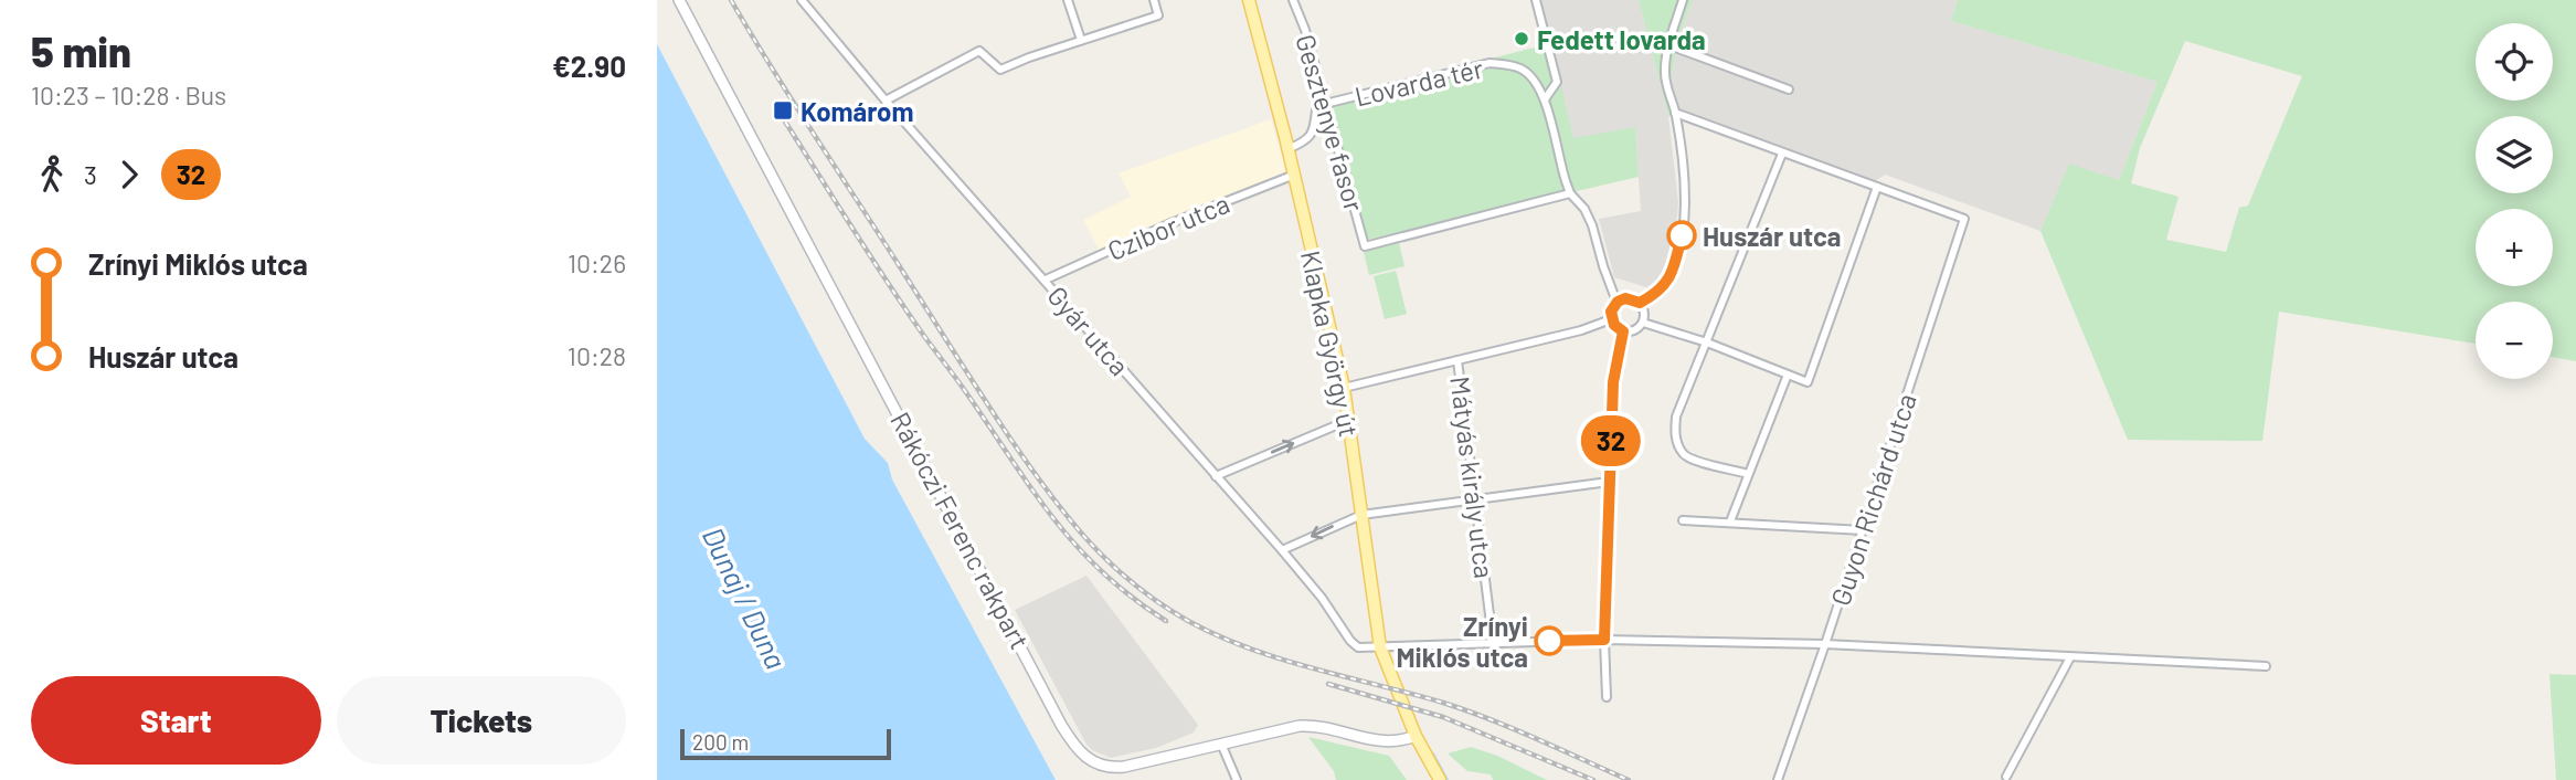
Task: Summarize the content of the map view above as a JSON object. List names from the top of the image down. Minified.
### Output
{"streets":{"main road":["Klapka György út"],"street":["Lovarda tér","Gesztenye fasor","Czibor utca","Gyár utca","Mátyás király utca","Guyon Richárd utca","Rákóczi Ferenc rakpart"]},"crossings":[["Lovarda tér","Gesztenye fasor"],["Czibor utca","Gyár utca"],["Czibor utca","Klapka György út"],["Gyár utca","Klapka György út"],["Klapka György út","Rákóczi Ferenc rakpart"]],"water":["Dunaj / Duna"],"places":{"other":["Fedett lovarda","Huszár utca","Zrínyi Miklós utca"],"transit":["Komárom"]},"lines":["bus line 32"],"scale_bar":"200 m","page":{"heading":["5 min","10:23 – 10:28 · Bus","€2.90"],"on_map":"32","map_buttons":["+","−"],"legs":["3","32"],"list":[{"name":"Zrínyi Miklós utca","value":"10:26"},{"name":"Huszár utca","value":"10:28"}],"buttons":["Start","Tickets"],"scale":"200 m"}}
